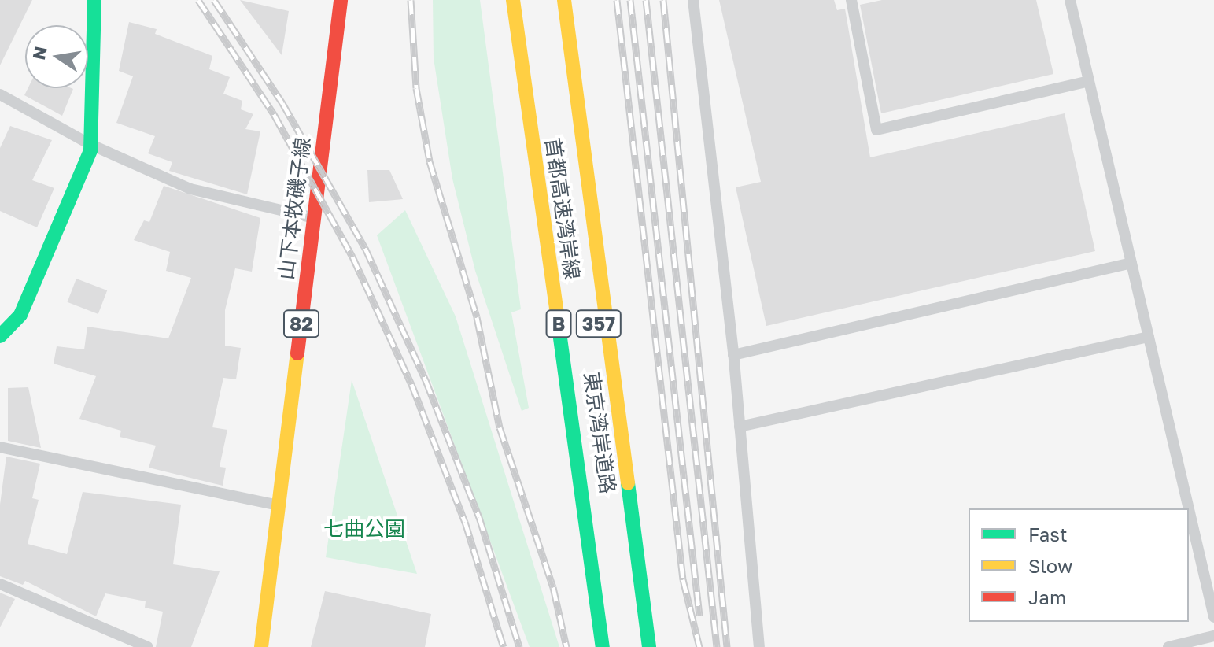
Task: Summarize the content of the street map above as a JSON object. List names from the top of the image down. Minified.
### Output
{"streets":{"main road":["山下本牧磯子線","首都高速湾岸線","82","B","357","東京湾岸道路"]},"parks":["七曲公園"],"legend":["Fast","Slow","Jam"],"north":"left"}
